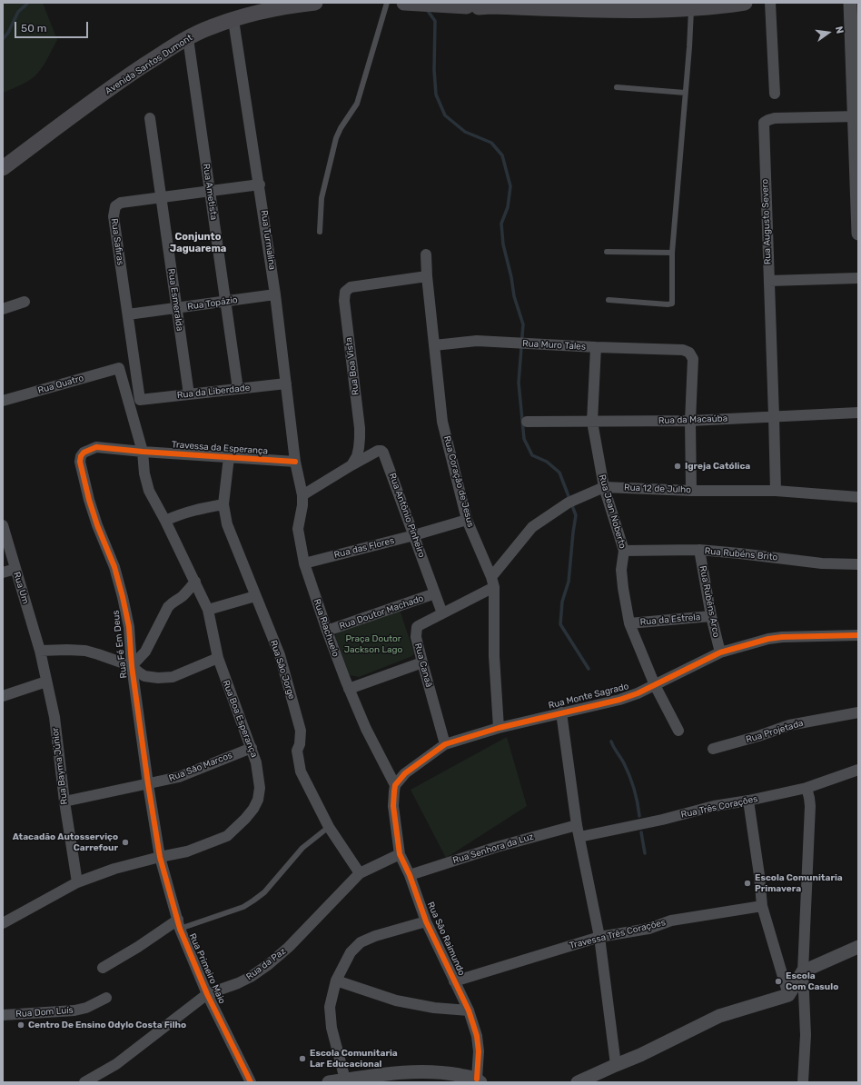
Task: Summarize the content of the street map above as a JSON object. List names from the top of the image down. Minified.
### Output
{"streets":{"main road":["Avenida Santos Dumont"],"street":["Rua Ametista","Rua Augusto Severo","Rua Turmalina","Rua Safiras","Rua Esmeralda","Rua Topázio","Rua Muro Tales","Rua Boa Vista","Rua Quatro","Rua da Liberdade","Rua da Macaúba","Travessa da Esperança","Rua Coração de Jesus","Rua 12 de Julho","Rua Jean Noberto","Rua Antônio Pinheiro","Rua das Flores","Rua Rubéns Brito","Rua Um","Rua Rubéns Arco","Rua Doutor Machado","Rua da Estrela","Rua Riachuelo","Rua Fé Em Deus","Rua Canaã","Rua São Jorge","Rua Monte Sagrado","Rua Boa Esperança","Rua Projetada","Rua Bayma Júnior","Rua São Marcos","Rua Três Corações","Rua Senhora da Luz","Travessa Três Corações","Rua São Raimundo","Rua da Paz","Rua Primeiro Maio","Rua Dom Luís"]},"crossings":[["Avenida Santos Dumont","Rua Ametista"],["Avenida Santos Dumont","Rua Turmalina"],["Rua Ametista","Rua Safiras"],["Rua Ametista","Rua Topázio"],["Rua Ametista","Rua da Liberdade"],["Rua Augusto Severo","Rua da Macaúba"],["Rua Augusto Severo","Rua 12 de Julho"],["Rua Turmalina","Rua Safiras"],["Rua Turmalina","Rua Topázio"],["Rua Turmalina","Rua da Liberdade"],["Rua Turmalina","Travessa da Esperança"],["Rua Turmalina","Rua Riachuelo"],["Rua Safiras","Rua Esmeralda"],["Rua Safiras","Rua Topázio"],["Rua Safiras","Rua da Liberdade"],["Rua Esmeralda","Rua Topázio"],["Rua Esmeralda","Rua da Liberdade"],["Rua Muro Tales","Rua da Macaúba"],["Rua Muro Tales","Rua Coração de Jesus"],["Rua Muro Tales","Rua 12 de Julho"],["Rua Muro Tales","Rua Jean Noberto"],["Rua Boa Vista","Rua Coração de Jesus"],["Rua Boa Vista","Rua Antônio Pinheiro"],["Rua Quatro","Rua Boa Esperança"],["Rua da Macaúba","Rua Jean Noberto"],["Travessa da Esperança","Rua Riachuelo"],["Travessa da Esperança","Rua Fé Em Deus"],["Travessa da Esperança","Rua São Jorge"],["Travessa da Esperança","Rua Boa Esperança"],["Rua Coração de Jesus","Rua 12 de Julho"],["Rua Coração de Jesus","Rua das Flores"],["Rua Coração de Jesus","Rua Canaã"],["Rua Coração de Jesus","Rua Monte Sagrado"],["Rua 12 de Julho","Rua Jean Noberto"],["Rua 12 de Julho","Rua Canaã"],["Rua Jean Noberto","Rua Rubéns Brito"],["Rua Jean Noberto","Rua da Estrela"],["Rua Jean Noberto","Rua Monte Sagrado"],["Rua Antônio Pinheiro","Rua das Flores"],["Rua Antônio Pinheiro","Rua Doutor Machado"],["Rua Antônio Pinheiro","Rua Canaã"],["Rua das Flores","Rua Riachuelo"],["Rua Rubéns Brito","Rua Rubéns Arco"],["Rua Um","Rua Bayma Júnior"],["Rua Rubéns Arco","Rua da Estrela"],["Rua Rubéns Arco","Rua Monte Sagrado"],["Rua Doutor Machado","Rua Riachuelo"],["Rua Riachuelo","Rua Monte Sagrado"],["Rua Riachuelo","Rua São Raimundo"],["Rua Fé Em Deus","Rua Boa Esperança"],["Rua Fé Em Deus","Rua São Marcos"],["Rua Fé Em Deus","Rua Primeiro Maio"],["Rua Canaã","Rua Monte Sagrado"],["Rua São Jorge","Rua da Paz"],["Rua Monte Sagrado","Rua São Raimundo"],["Rua Boa Esperança","Rua Bayma Júnior"],["Rua Boa Esperança","Rua São Marcos"],["Rua Boa Esperança","Rua Primeiro Maio"],["Rua Bayma Júnior","Rua São Marcos"],["Rua Senhora da Luz","Rua São Raimundo"],["Travessa Três Corações","Rua São Raimundo"],["Rua São Raimundo","Rua da Paz"],["Rua da Paz","Rua Primeiro Maio"]],"districts":["Conjunto Jaguarema"],"parks":["Praça Doutor Jackson Lago"],"places":["Igreja Católica","Atacadão Autosserviço Carrefour","Escola Comunitaria Primavera","Escola Com Casulo","Centro De Ensino Odylo Costa Filho","Escola Comunitaria Lar Educacional"],"scale_bar":"50 m","north":"right"}
